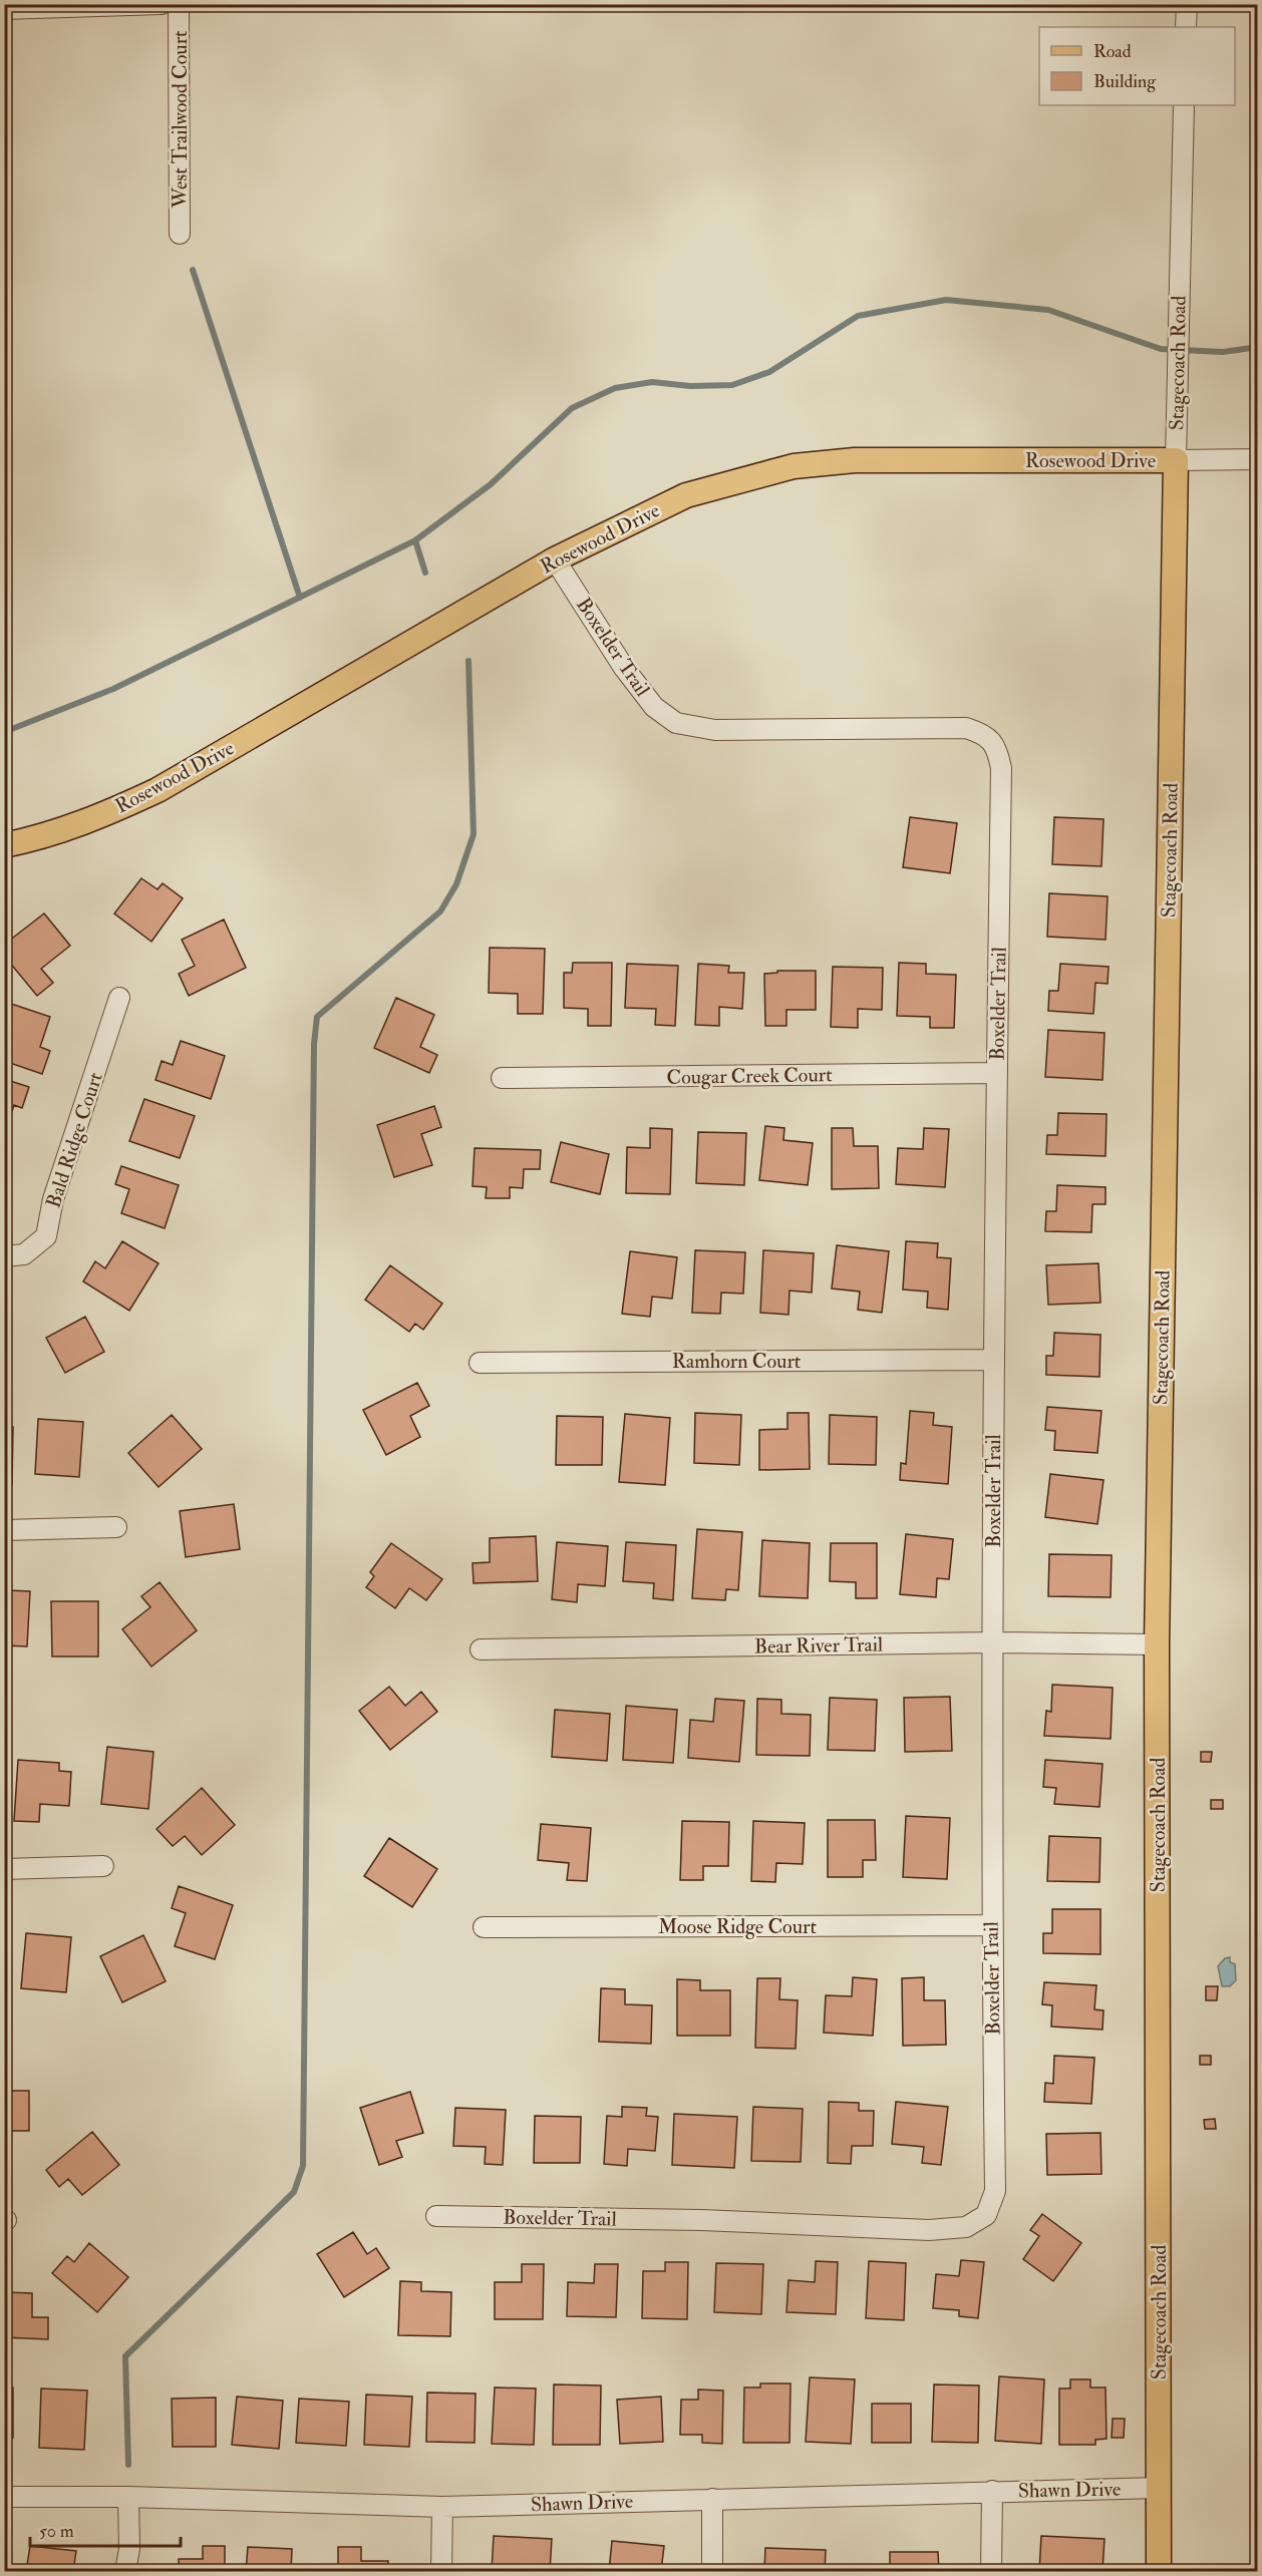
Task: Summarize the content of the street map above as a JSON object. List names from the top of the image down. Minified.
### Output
{"streets":{"main road":["Stagecoach Road","Rosewood Drive"],"street":["West Trailwood Court","Boxelder Trail","Cougar Creek Court","Bald Ridge Court","Ramhorn Court","Bear River Trail","Moose Ridge Court","Shawn Drive"]},"crossings":[["Stagecoach Road","Rosewood Drive"],["Stagecoach Road","Bear River Trail"],["Stagecoach Road","Shawn Drive"],["Rosewood Drive","Boxelder Trail"],["Boxelder Trail","Cougar Creek Court"],["Boxelder Trail","Ramhorn Court"],["Boxelder Trail","Bear River Trail"],["Boxelder Trail","Moose Ridge Court"]],"legend":["Road","Building"],"scale_bar":"50 m"}
